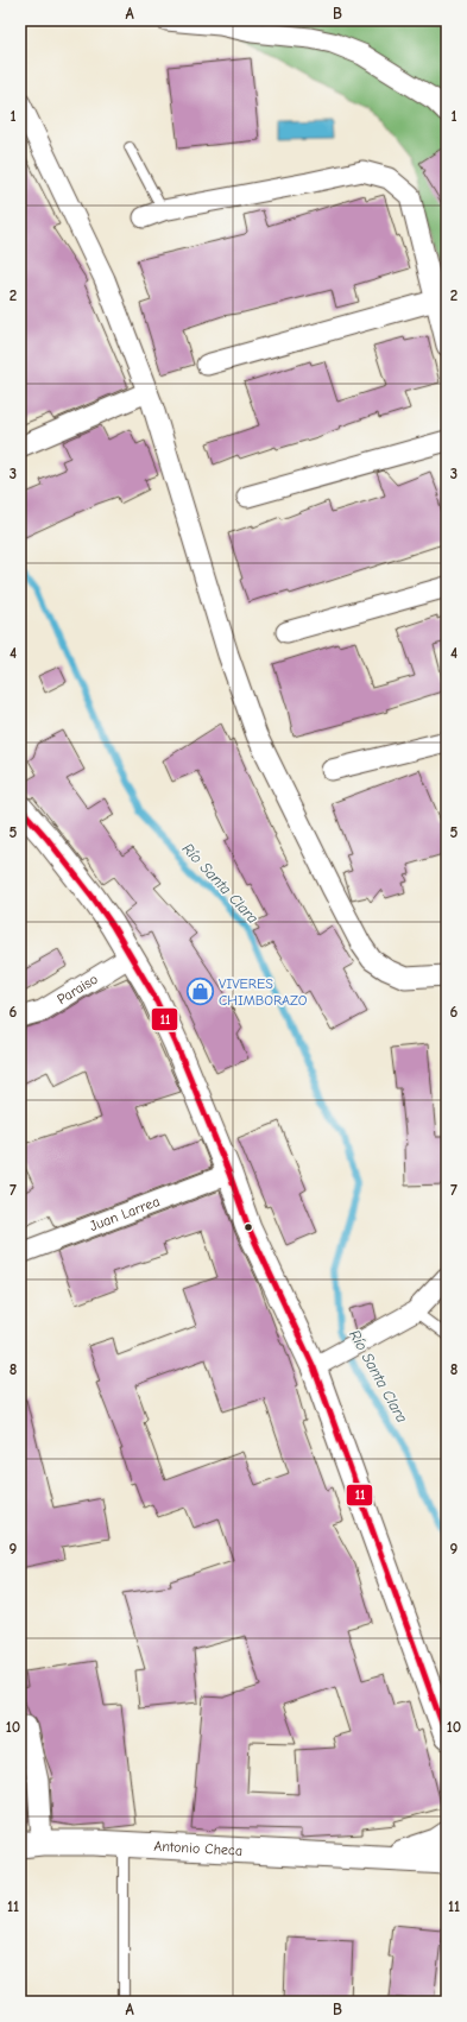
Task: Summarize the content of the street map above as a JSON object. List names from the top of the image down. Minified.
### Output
{"streets":{"street":["Paraiso","Juan Larrea","Antonio Checa"]},"water":["Río Santa Clara"],"places":{"shop":["VIVERES CHIMBORAZO"]},"lines":["transit line 11"],"grid":{"columns":["A","B"],"rows":["1","2","3","4","5","6","7","8","9","10","11"]}}
